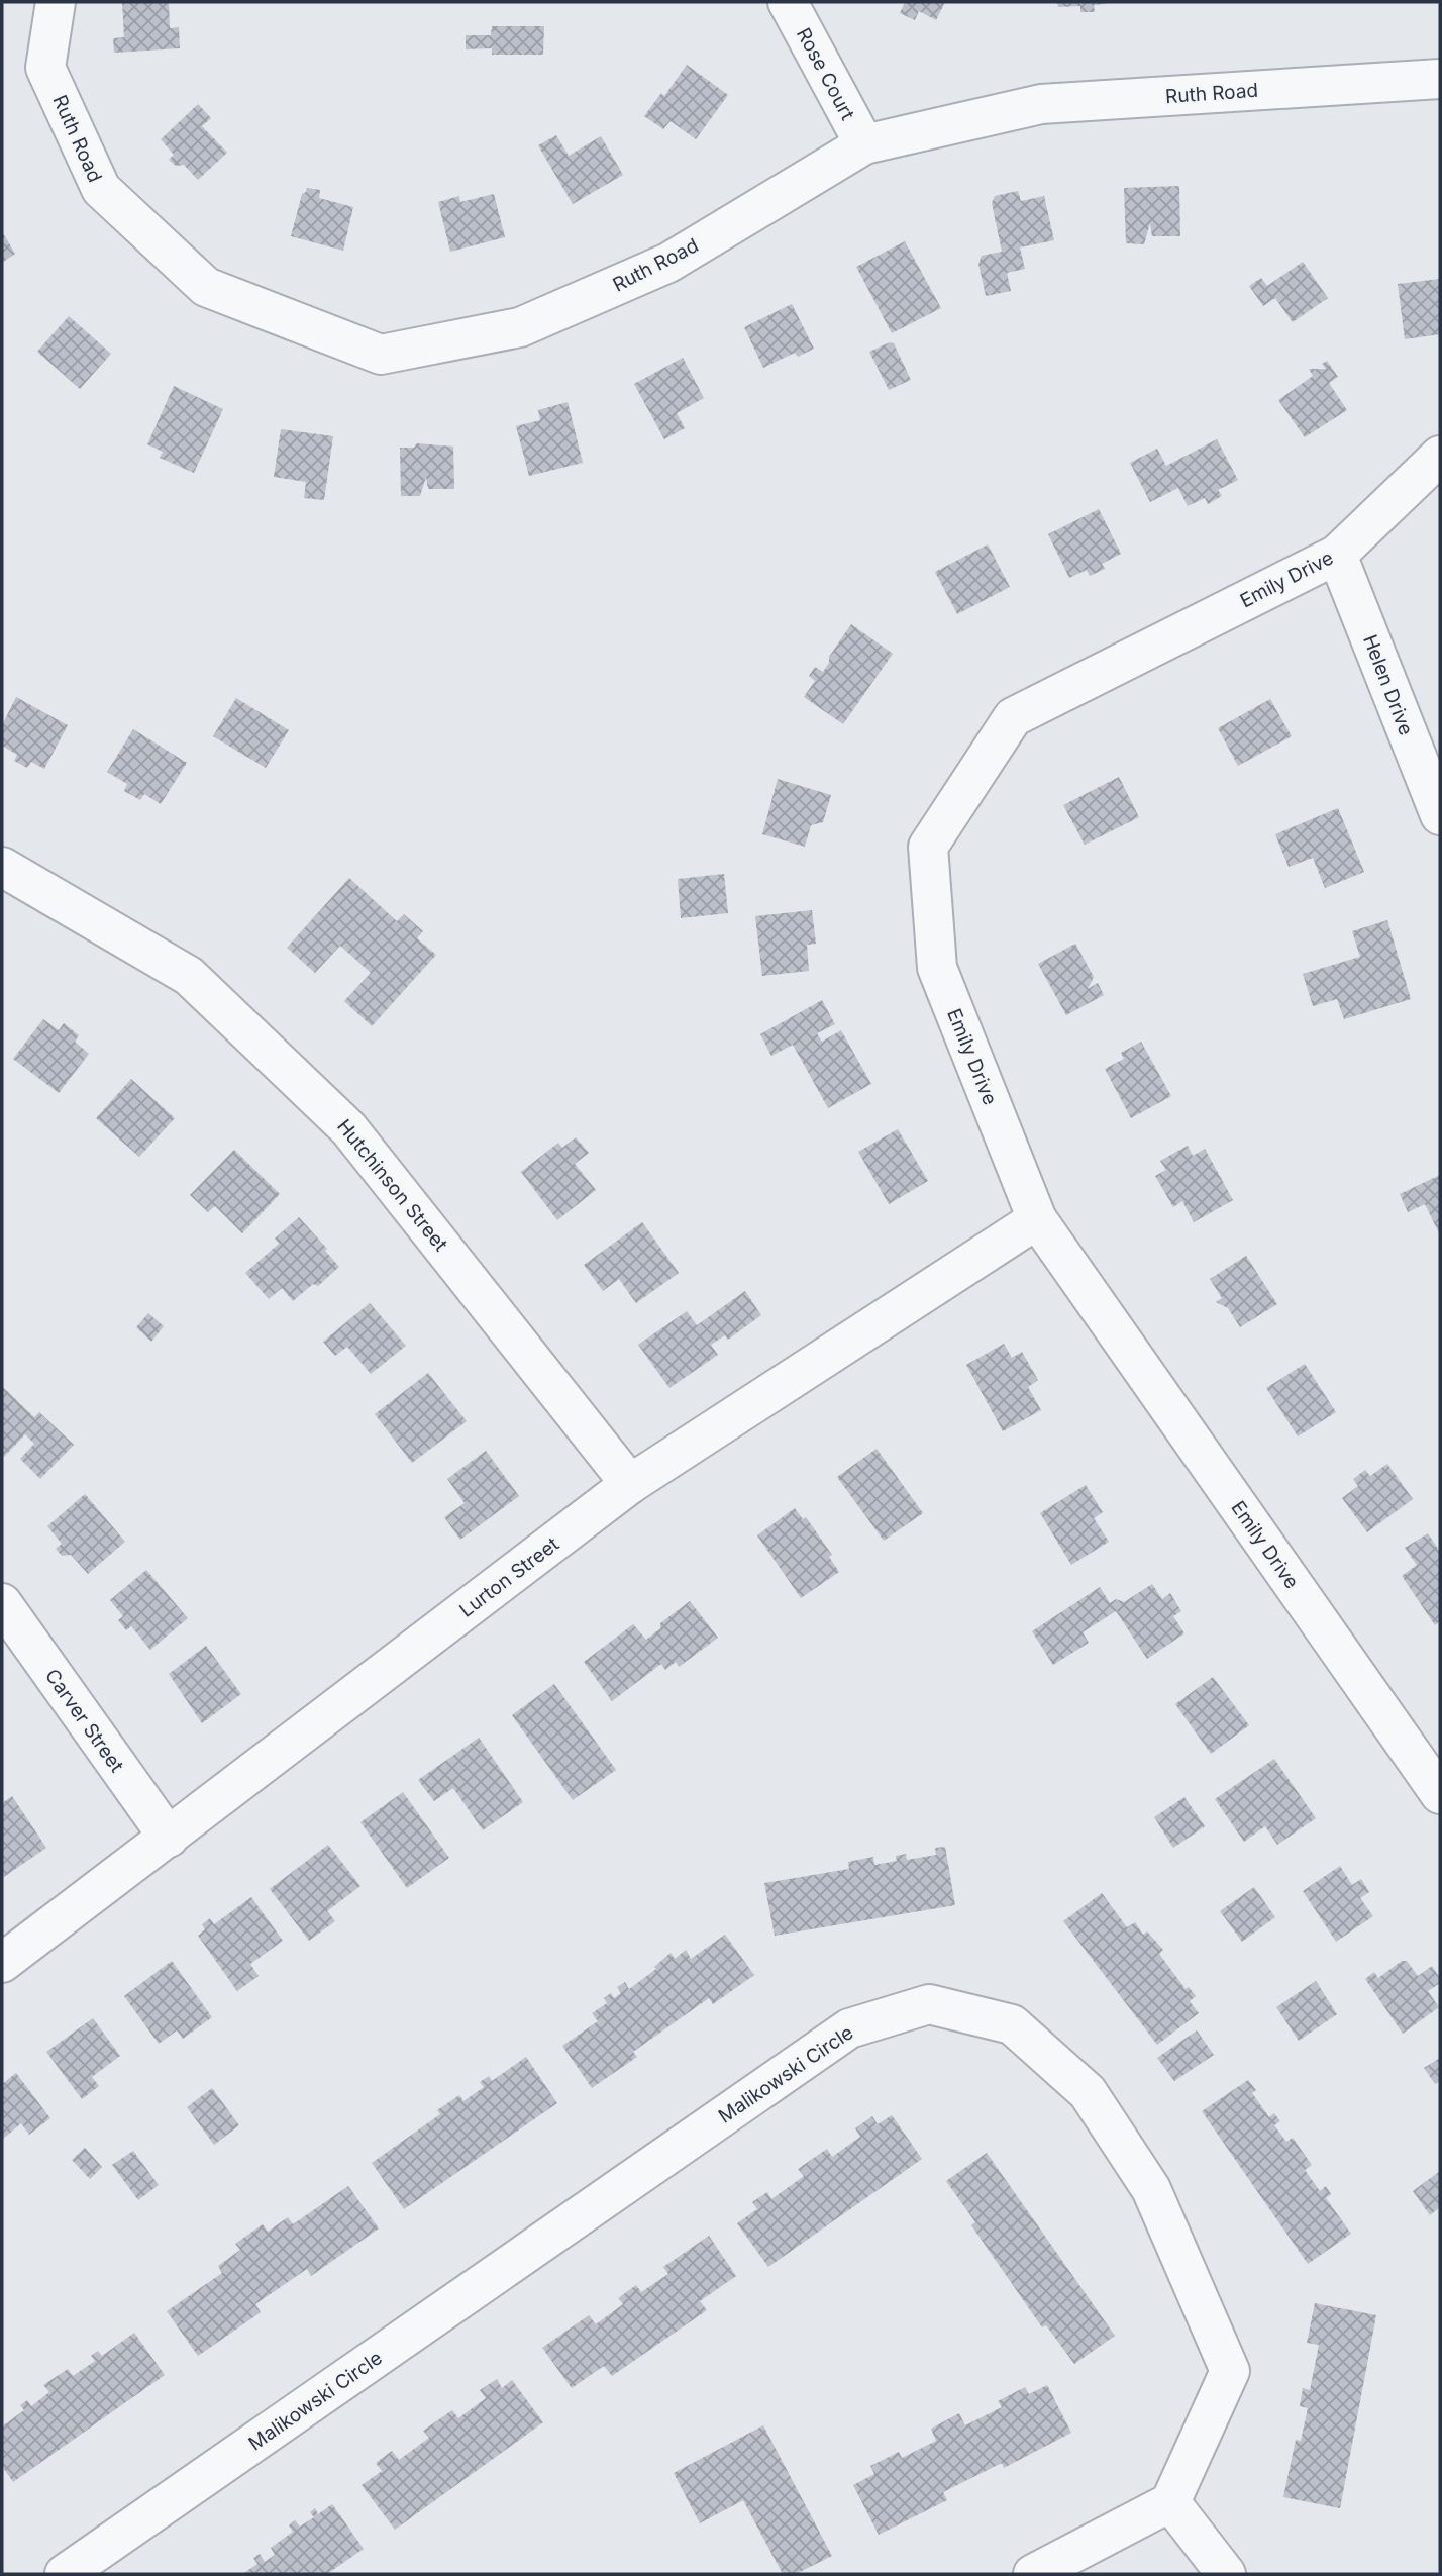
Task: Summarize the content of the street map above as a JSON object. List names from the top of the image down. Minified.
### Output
{"streets":{"street":["Rose Court","Ruth Road","Emily Drive","Helen Drive","Hutchinson Street","Lurton Street","Carver Street","Malikowski Circle"]},"crossings":[["Rose Court","Ruth Road"],["Emily Drive","Helen Drive"],["Emily Drive","Lurton Street"],["Hutchinson Street","Lurton Street"],["Lurton Street","Carver Street"]]}
